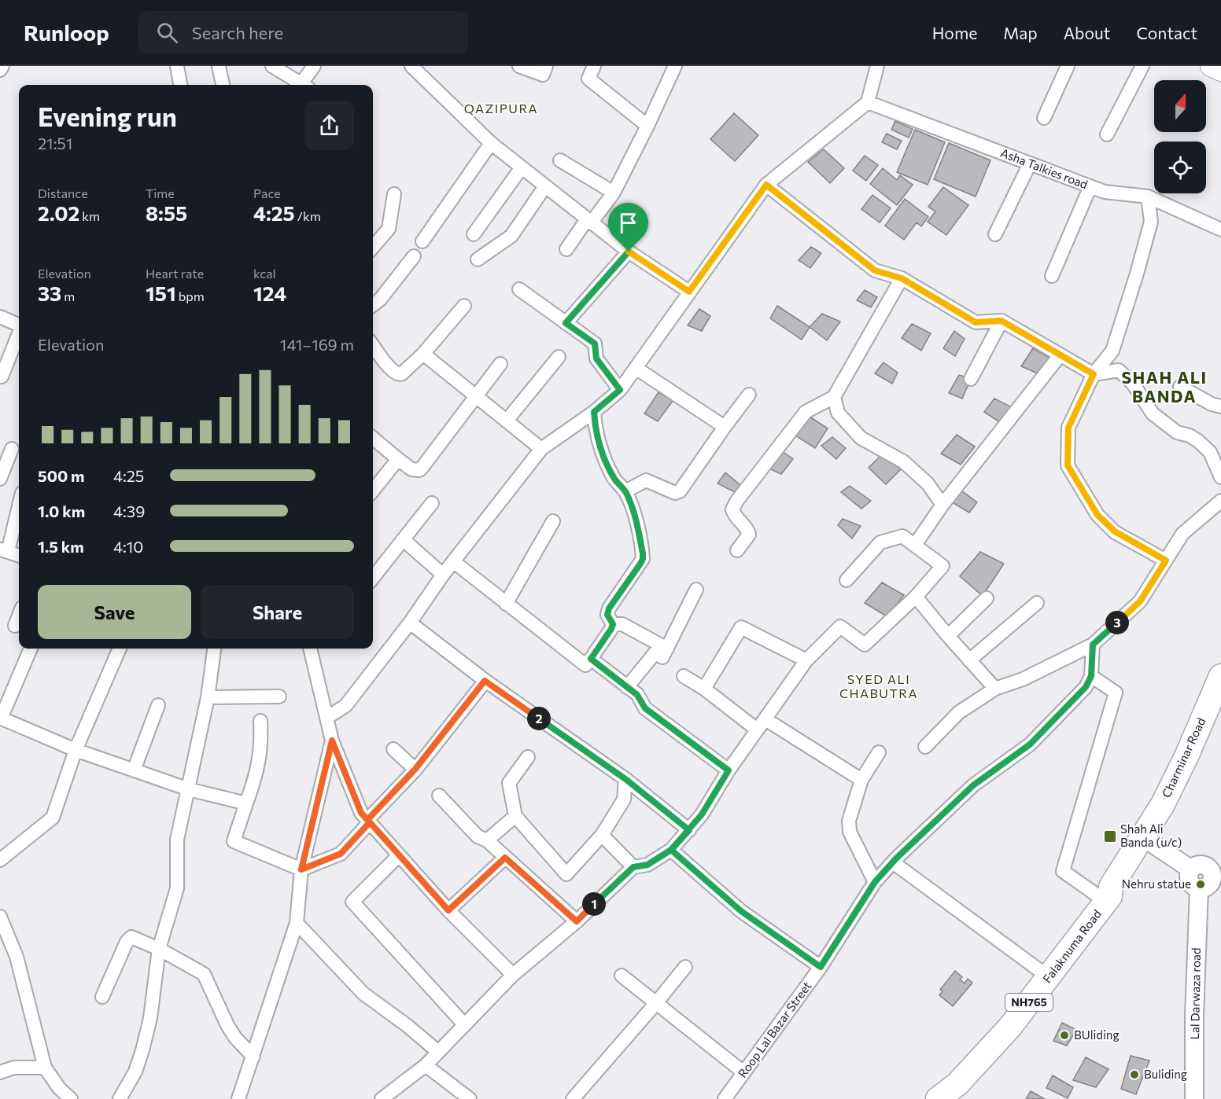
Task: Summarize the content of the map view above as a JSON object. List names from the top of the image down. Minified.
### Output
{"streets":{"highway":["Charminar Road","Falaknuma Road","NH765"],"main road":["Lal Darwaza road"],"street":["Asha Talkies road","Roop Lal Bazar Street"]},"crossings":[["Charminar Road","Falaknuma Road"]],"districts":["QAZIPURA","SHAH ALI BANDA","SYED ALI CHABUTRA"],"places":{"transit":["Shah Ali Banda (u/c)"],"other":["Nehru statue","BUliding","Buliding"]},"north":"top","page":{"header":"Runloop","search":"Search here","nav":["Home","Map","About","Contact"],"heading":["Evening run","21:51"],"stats":[["Distance","2.02 km"],["Time","8:55"],["Pace","4:25 /km"],["Elevation","33 m"],["Heart rate","151 bpm"],["kcal","124"]],"chart":["Elevation","141–169 m"],"list":[{"name":"500 m","note":"4:25"},{"name":"1.0 km","note":"4:39"},{"name":"1.5 km","note":"4:10"}],"buttons":["Save","Share"],"pins":["3","2","1"]}}
